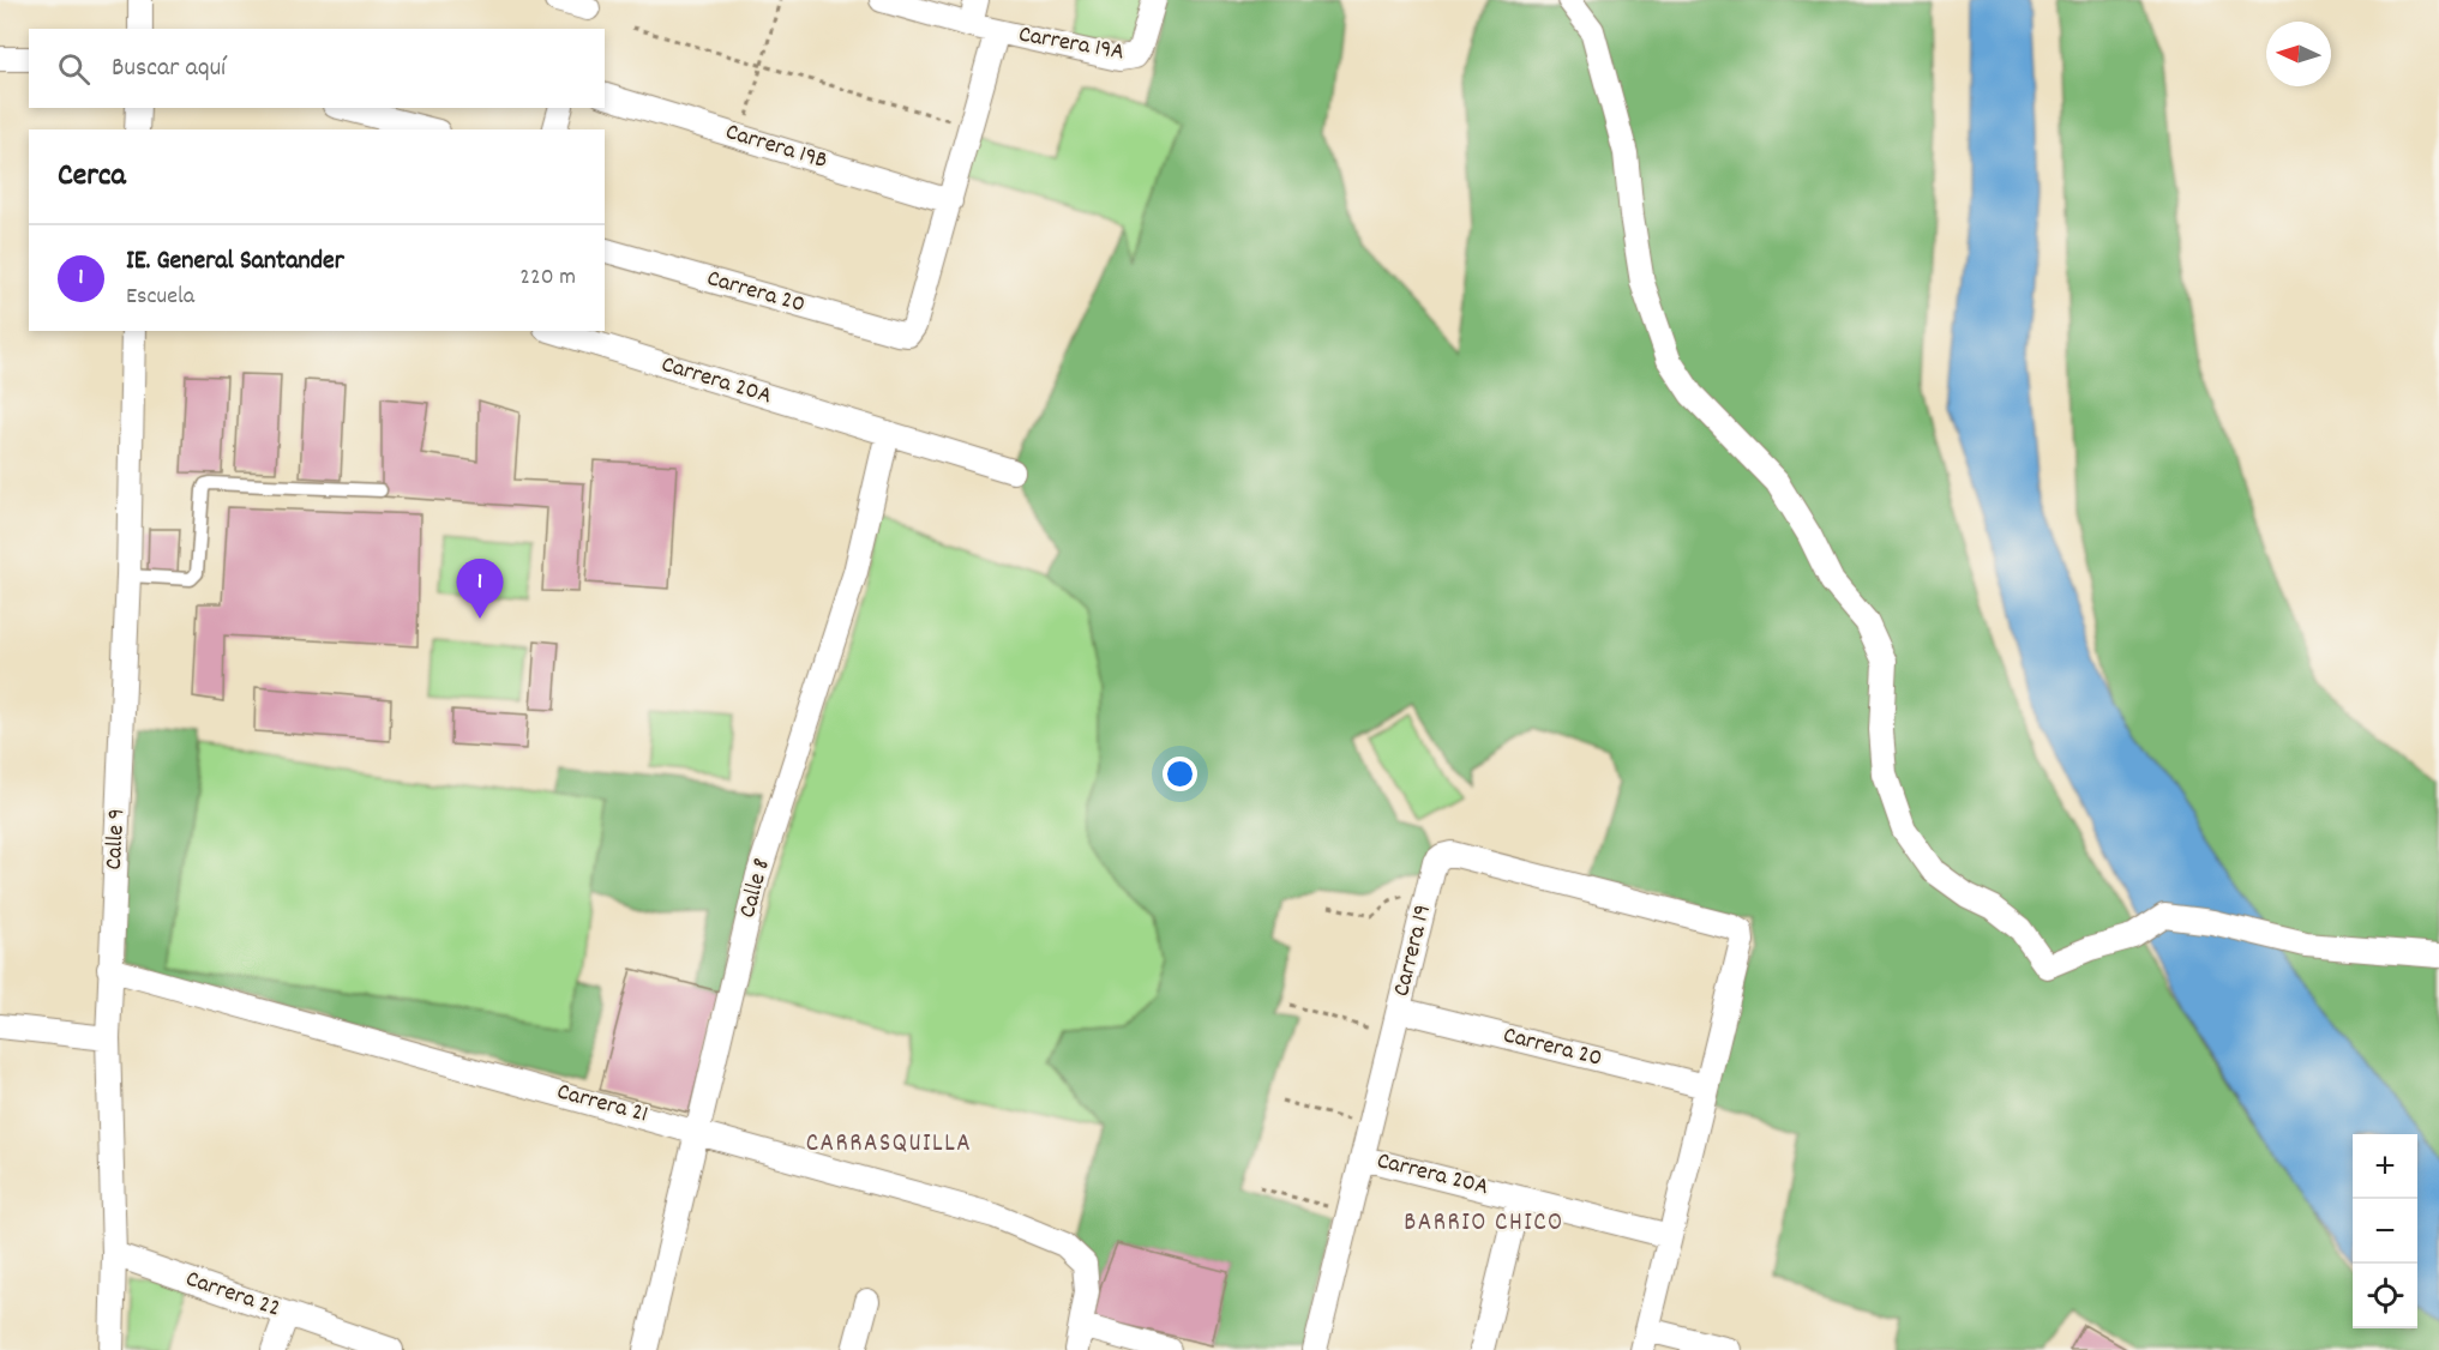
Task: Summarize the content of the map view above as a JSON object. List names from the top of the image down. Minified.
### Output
{"streets":{"street":["Carrera 19A","Carrera 19B","Carrera 20","Carrera 20A","Calle 9","Calle 8","Carrera 19","Carrera 21","Carrera 22"]},"crossings":[["Carrera 19B","Carrera 20"],["Carrera 20","Carrera 19"],["Carrera 20A","Calle 8"],["Carrera 20A","Carrera 19"],["Calle 9","Carrera 21"],["Calle 9","Carrera 22"],["Calle 8","Carrera 21"]],"districts":["CARRASQUILLA","BARRIO CHICO"],"north":"left","page":{"search":"Buscar aquí","heading":"Cerca","list":[{"mark":"1","name":"IE. General Santander","note":"Escuela","value":"220 m"}],"pins":"1","map_buttons":["+","−"]}}
